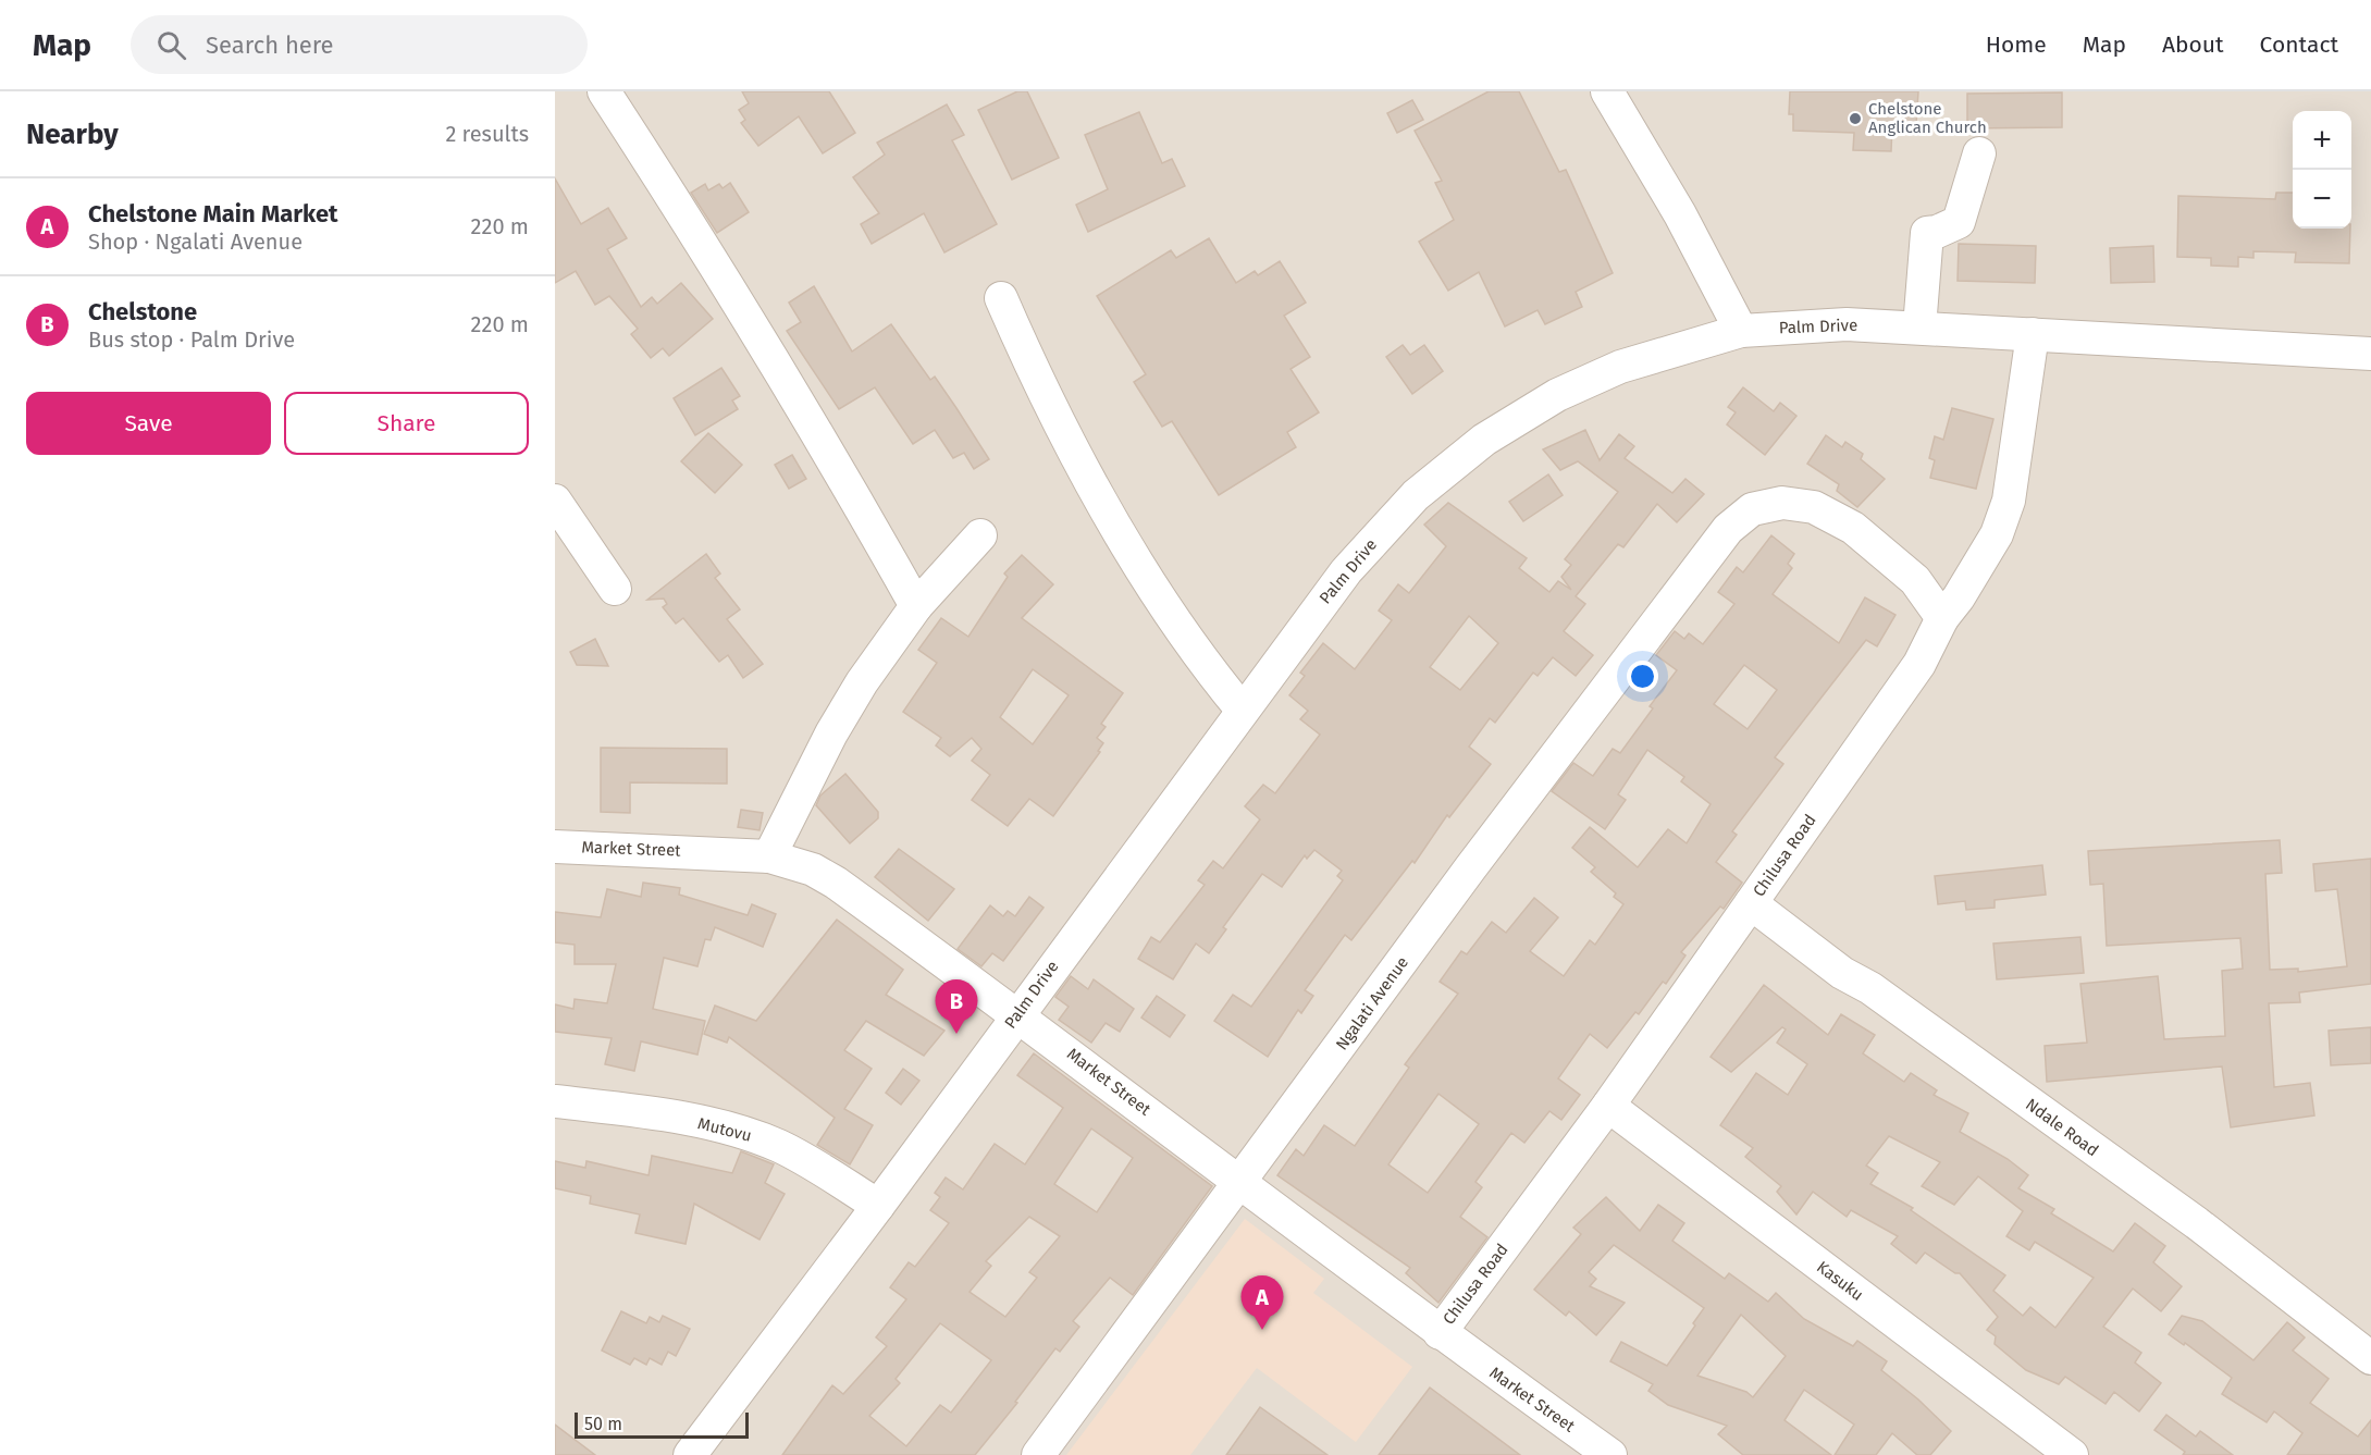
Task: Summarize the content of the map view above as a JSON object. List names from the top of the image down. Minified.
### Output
{"streets":{"street":["Palm Drive","Market Street","Chilusa Road","Ngalati Avenue","Ndale Road","Mutovu","Kasuku"]},"crossings":[["Palm Drive","Market Street"],["Palm Drive","Chilusa Road"],["Palm Drive","Mutovu"],["Market Street","Chilusa Road"],["Market Street","Ngalati Avenue"],["Chilusa Road","Ngalati Avenue"],["Chilusa Road","Ndale Road"],["Chilusa Road","Kasuku"]],"places":["Chelstone Anglican Church"],"scale_bar":"50 m","page":{"header":"Map","search":"Search here","nav":["Home","Map","About","Contact"],"heading":["Nearby","2 results"],"map_buttons":["+","−"],"list":[{"mark":"A","name":"Chelstone Main Market","note":"Shop · Ngalati Avenue","value":"220 m"},{"mark":"B","name":"Chelstone","note":"Bus stop · Palm Drive","value":"220 m"}],"buttons":["Save","Share"],"pins":["B","A"],"scale":"50 m"}}
